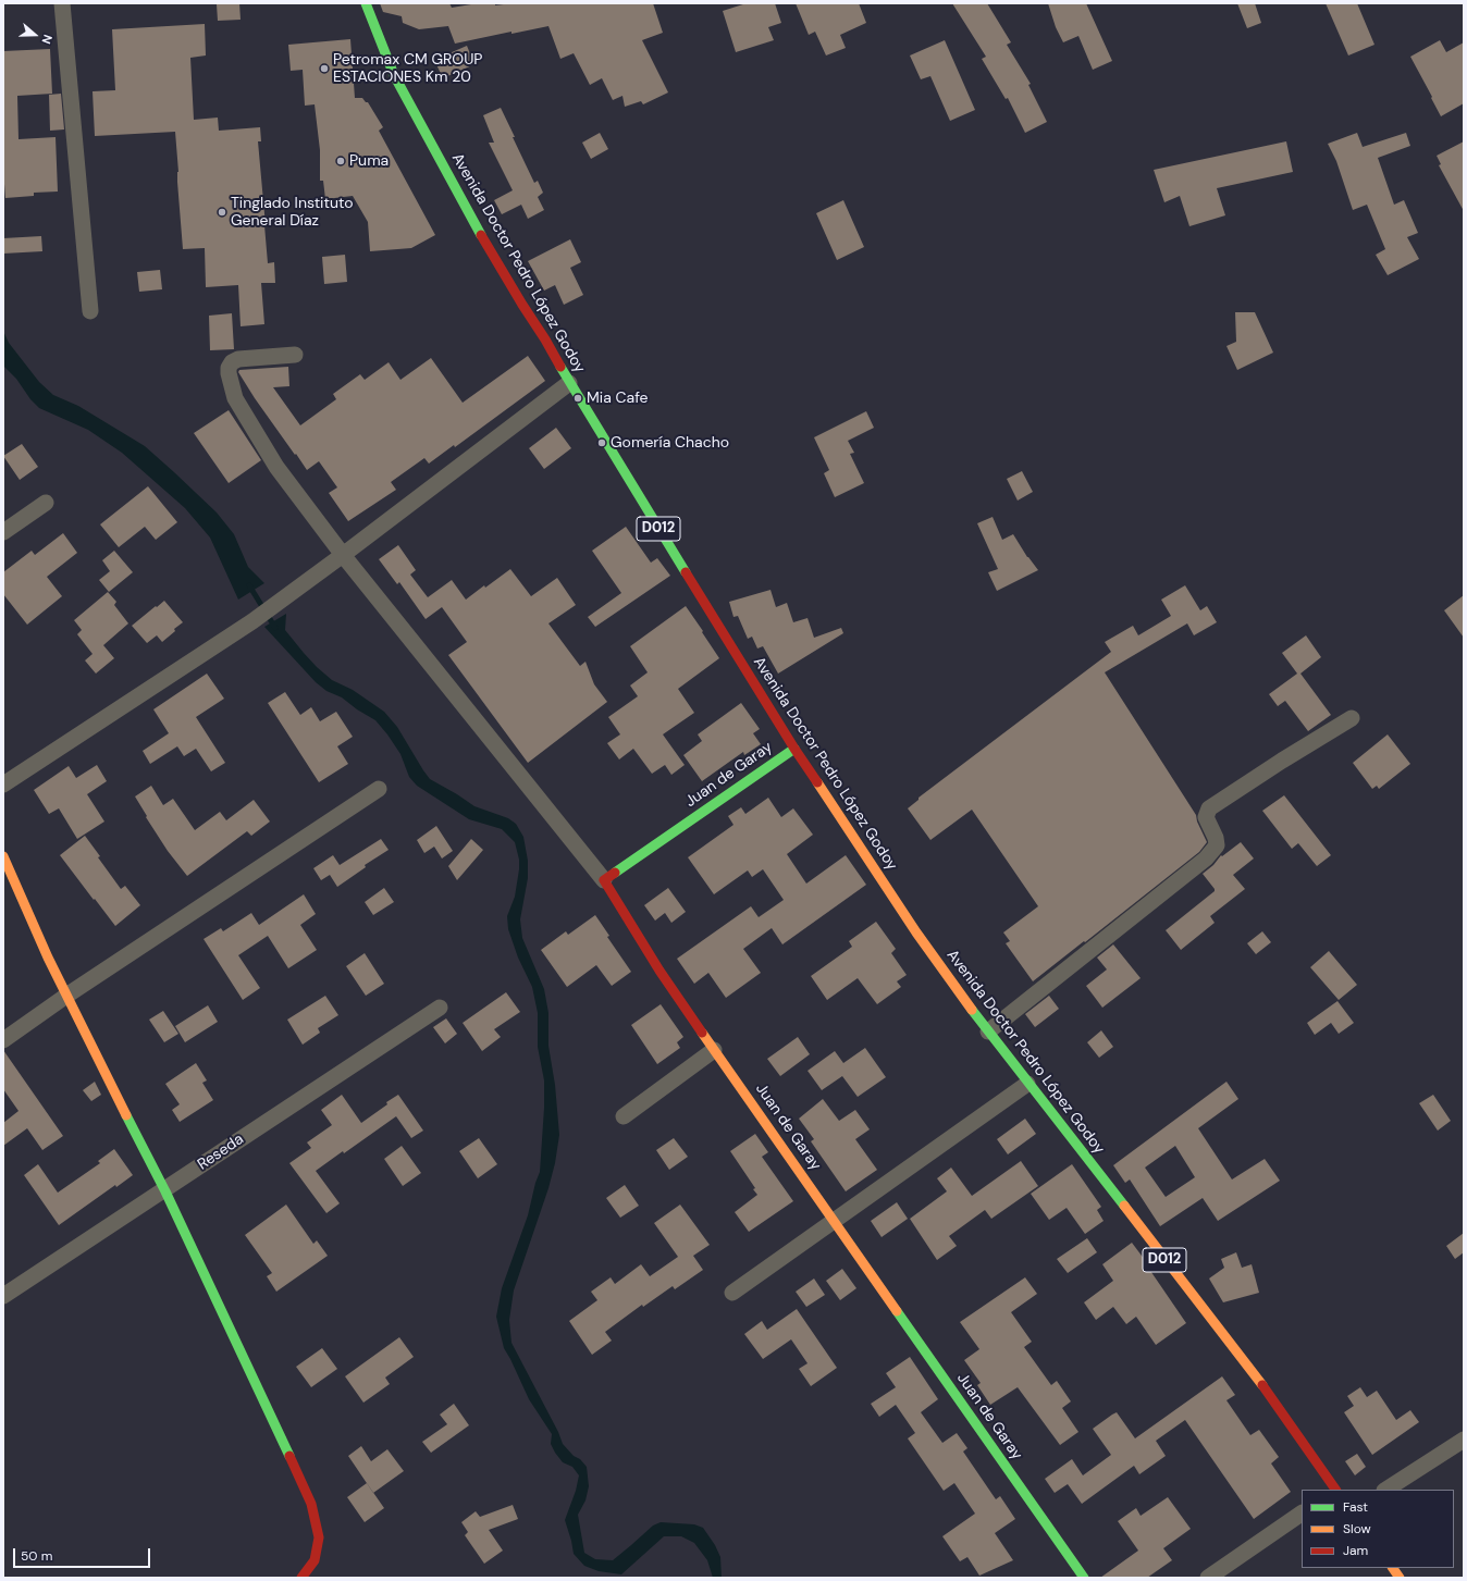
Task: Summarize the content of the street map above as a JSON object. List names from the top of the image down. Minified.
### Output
{"streets":{"street":["Avenida Doctor Pedro López Godoy","D012","Juan de Garay","Reseda"]},"crossings":[["Avenida Doctor Pedro López Godoy","Juan de Garay"]],"places":["Petromax CM GROUP ESTACIONES Km 20","Puma","Tinglado Instituto General Díaz","Mia Cafe","Gomería Chacho"],"legend":["Fast","Slow","Jam"],"scale_bar":"50 m","north":"right"}
